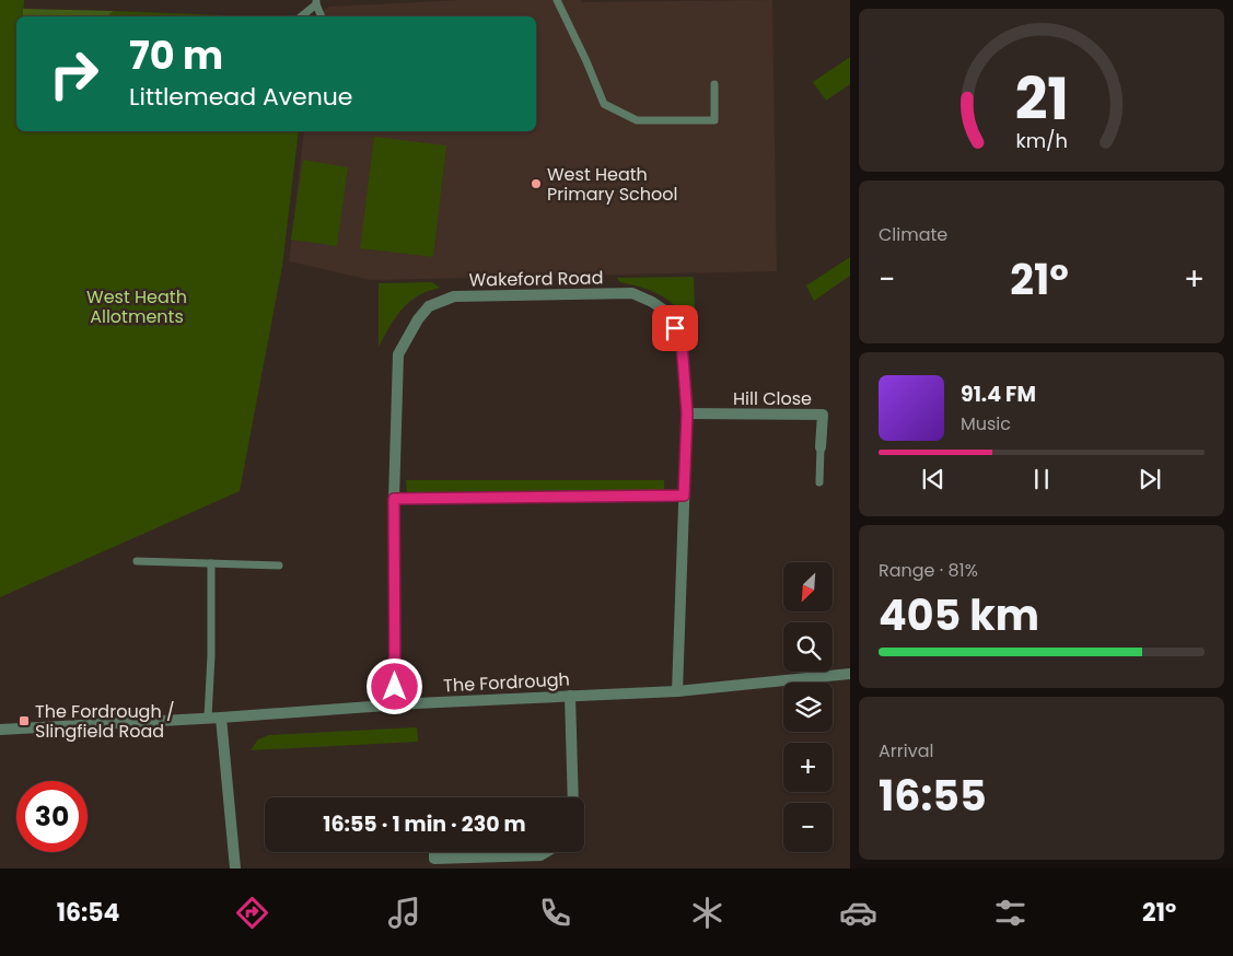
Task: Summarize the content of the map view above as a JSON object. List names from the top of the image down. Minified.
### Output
{"streets":{"street":["Wakeford Road","Hill Close","The Fordrough"]},"crossings":[["Wakeford Road","Hill Close"],["Wakeford Road","The Fordrough"]],"parks":["West Heath Allotments"],"places":{"other":["West Heath Primary School"],"transit":["The Fordrough / Slingfield Road"]},"north":"bottom left","page":{"turn":["70 m","Littlemead Avenue"],"tile":["Climate",["Range · 81%","405 km"],["Arrival","16:55"]],"heat":["−","21°","+"],"song":["91.4 FM","Music"],"map_buttons":["+","−"],"limit":"30","trip":"16:55 · 1 min · 230 m","tabs":["16:54","21°"],"gauge":["21","km/h"]}}
